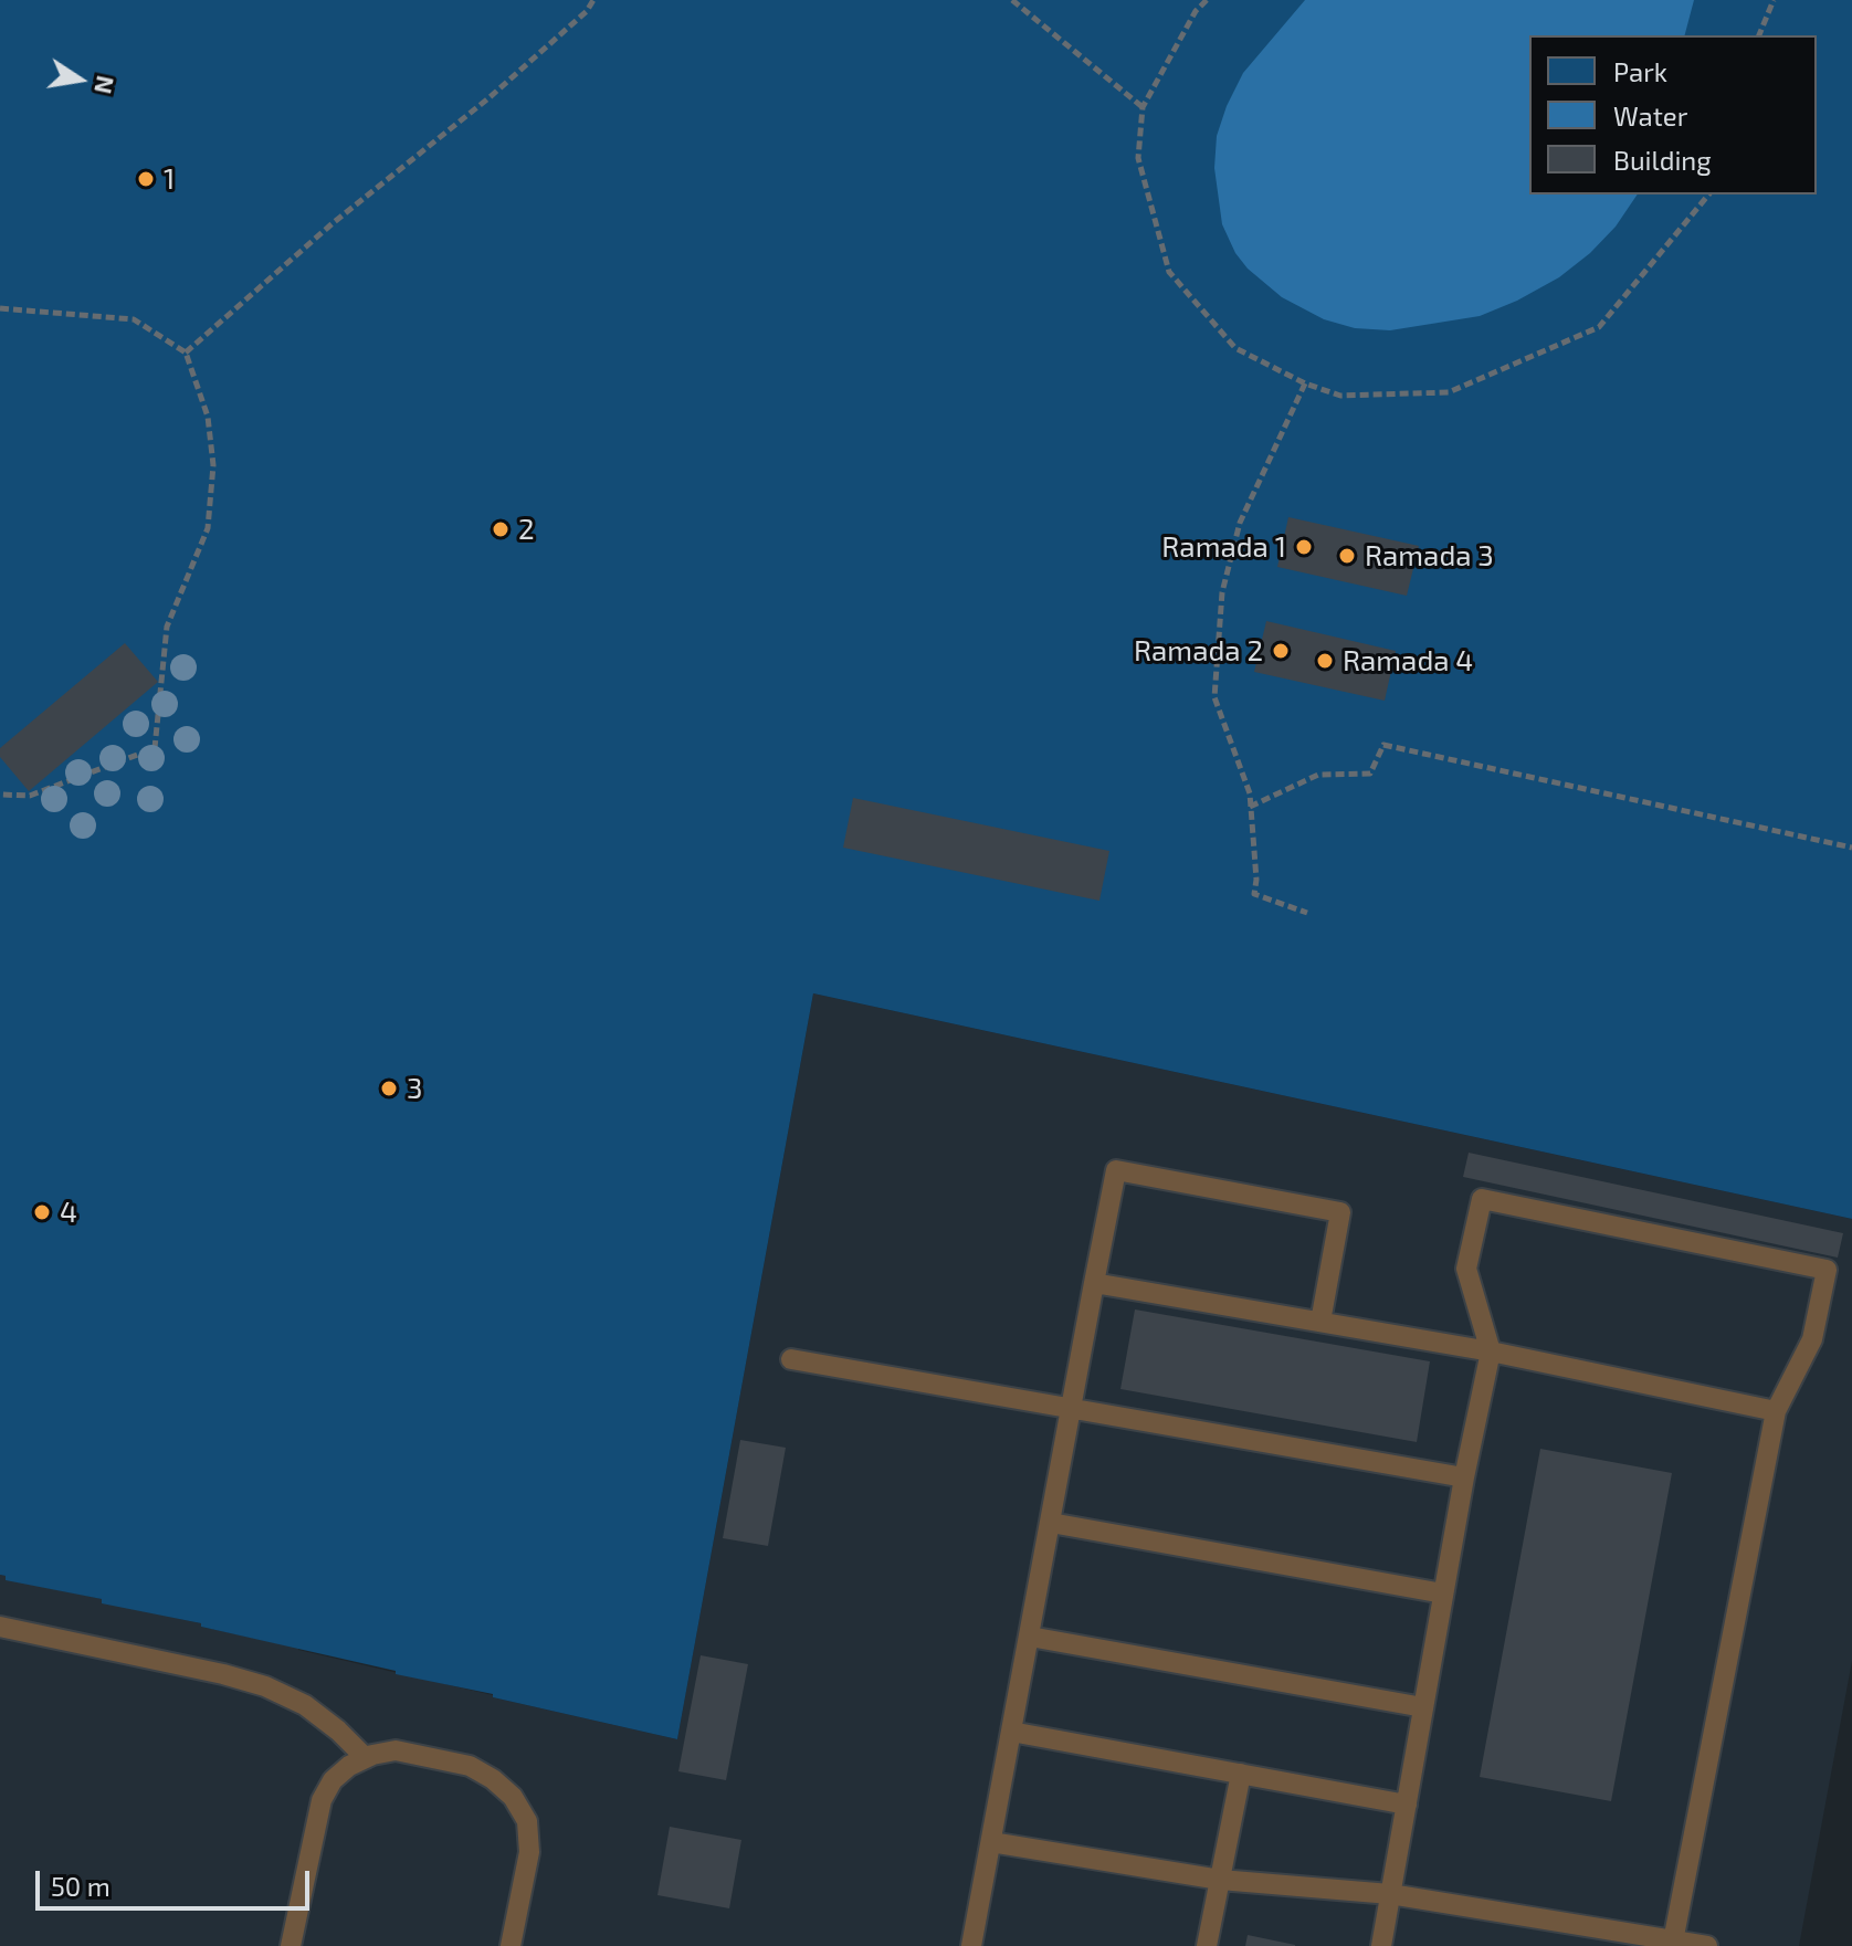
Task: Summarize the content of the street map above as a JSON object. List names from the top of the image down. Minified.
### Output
{"places":["1","2","Ramada 1","Ramada 3","Ramada 2","Ramada 4","3","4"],"legend":["Park","Water","Building"],"scale_bar":"50 m","north":"right"}
